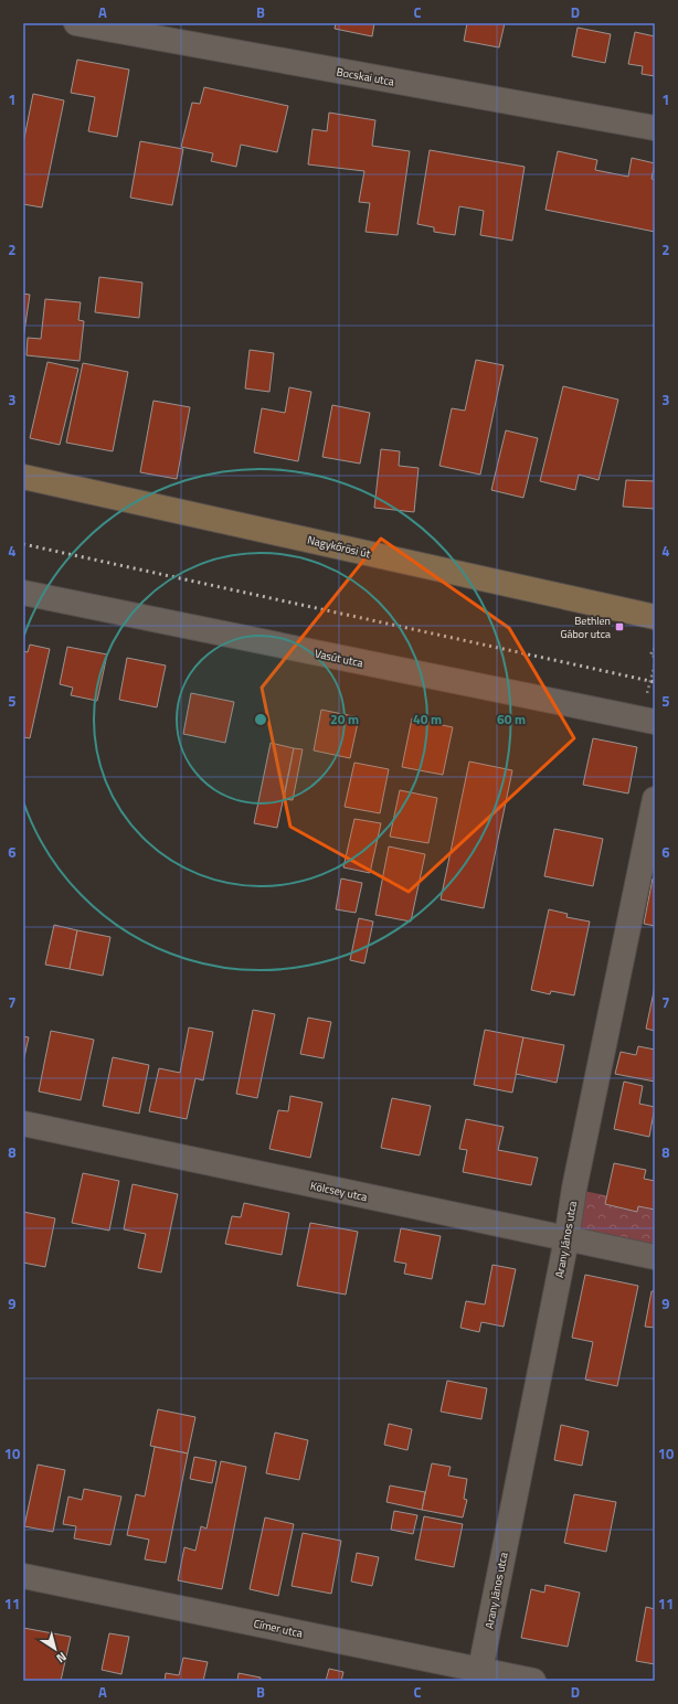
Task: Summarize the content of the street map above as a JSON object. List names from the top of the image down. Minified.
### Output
{"streets":{"main road":["Nagykőrösi út"],"street":["Bocskai utca","Vasút utca","Kölcsey utca","Arany János utca","Címer utca"]},"crossings":[["Kölcsey utca","Arany János utca"],["Arany János utca","Címer utca"]],"places":{"transit":["Bethlen Gábor utca"]},"north":"bottom right","grid":{"columns":["A","B","C","D"],"rows":["1","2","3","4","5","6","7","8","9","10","11"]},"rings":["20 m","40 m","60 m"]}
